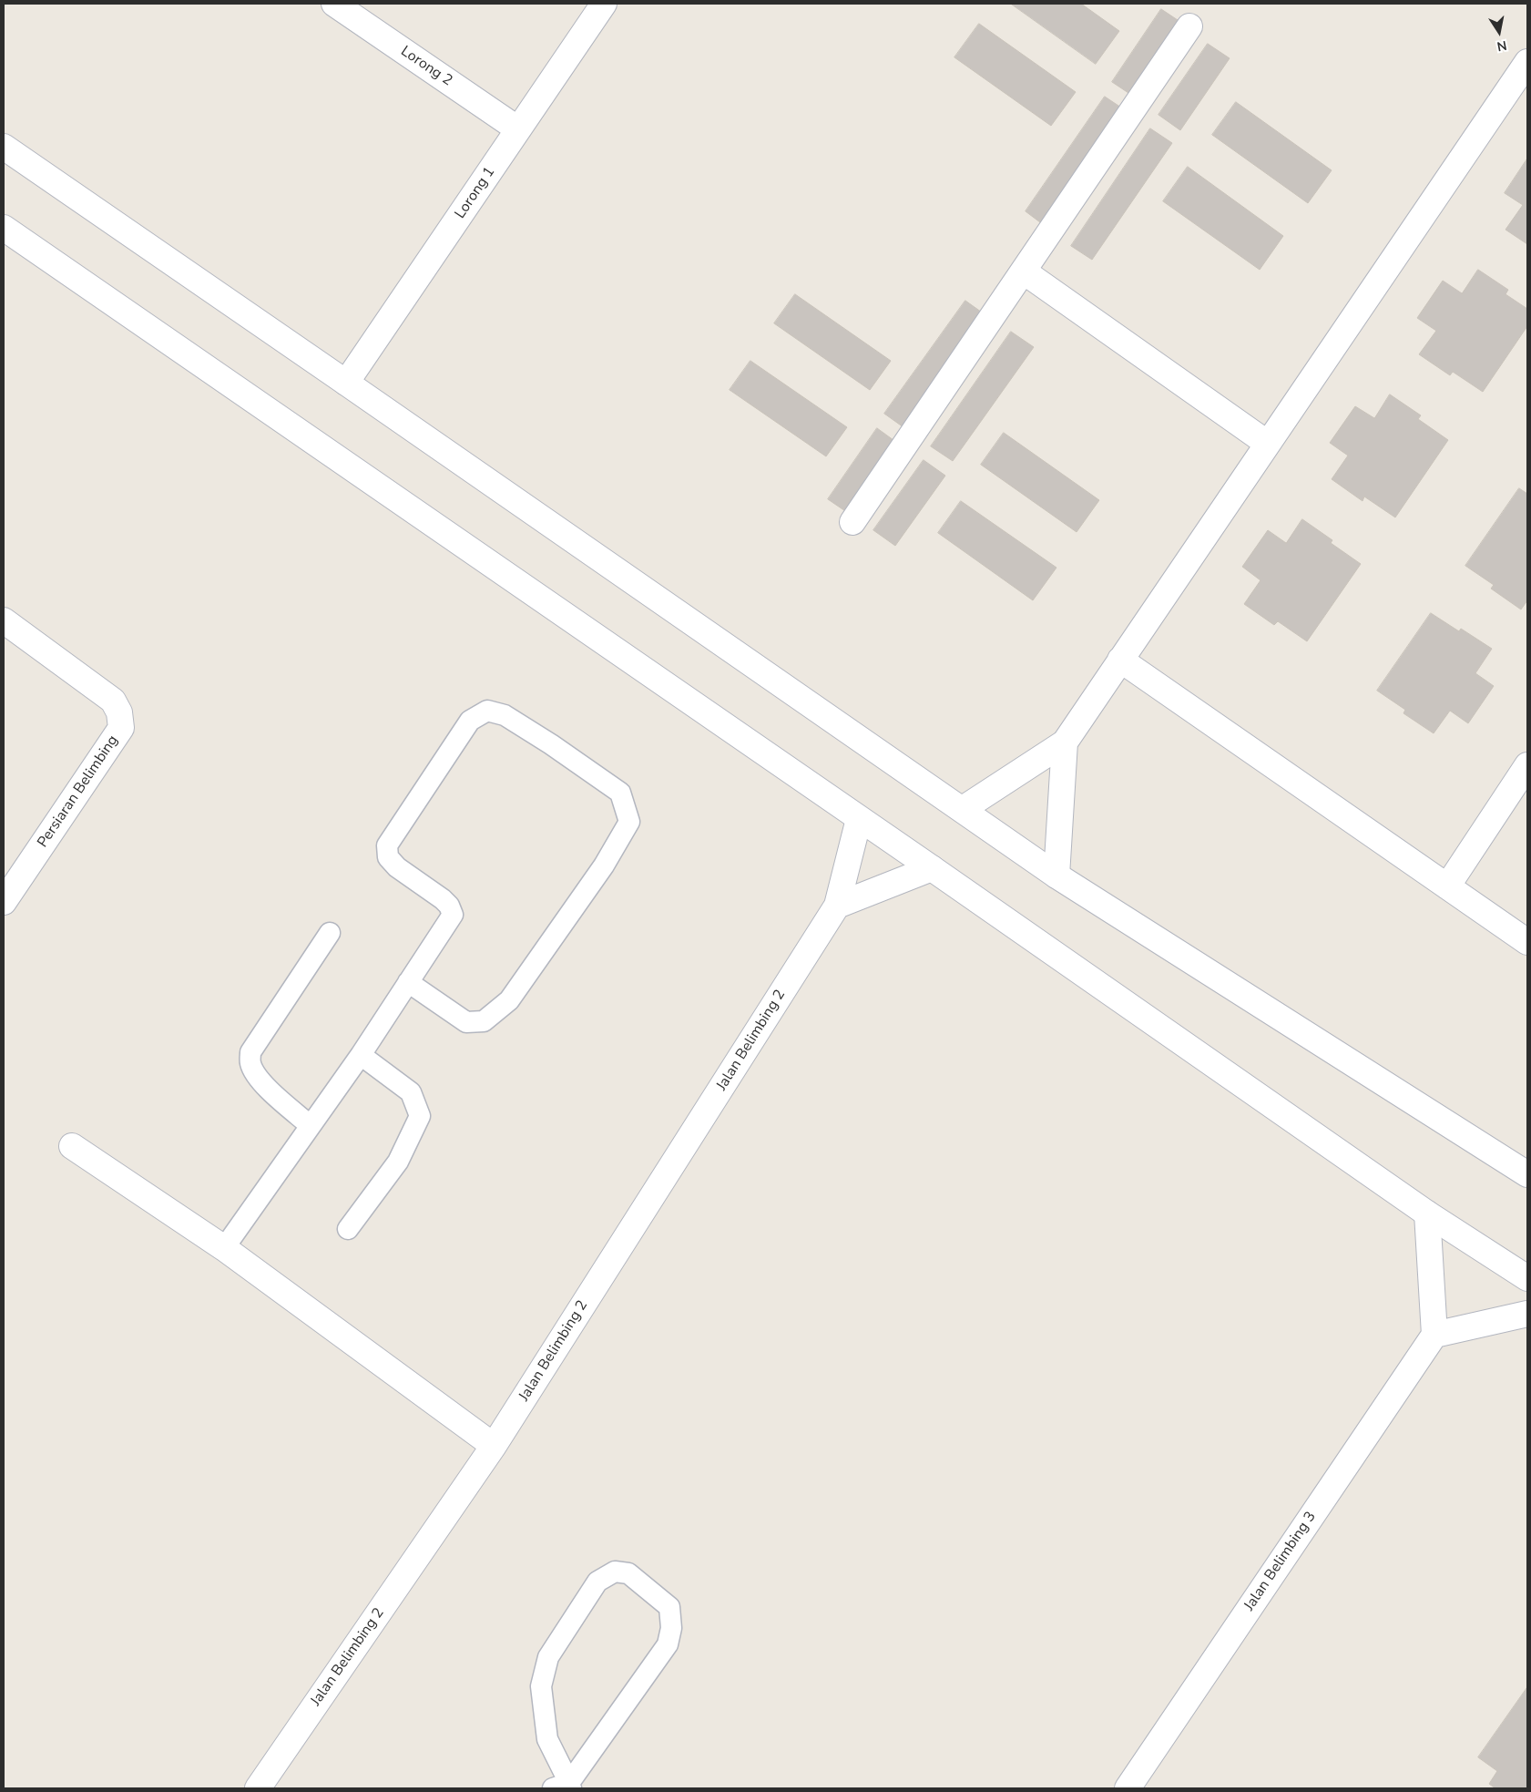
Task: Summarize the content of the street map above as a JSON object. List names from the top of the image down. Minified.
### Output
{"streets":{"street":["Lorong 2","Lorong 1","Persiaran Belimbing","Jalan Belimbing 2","Jalan Belimbing 3"]},"crossings":[["Lorong 2","Lorong 1"]],"north":"bottom"}
